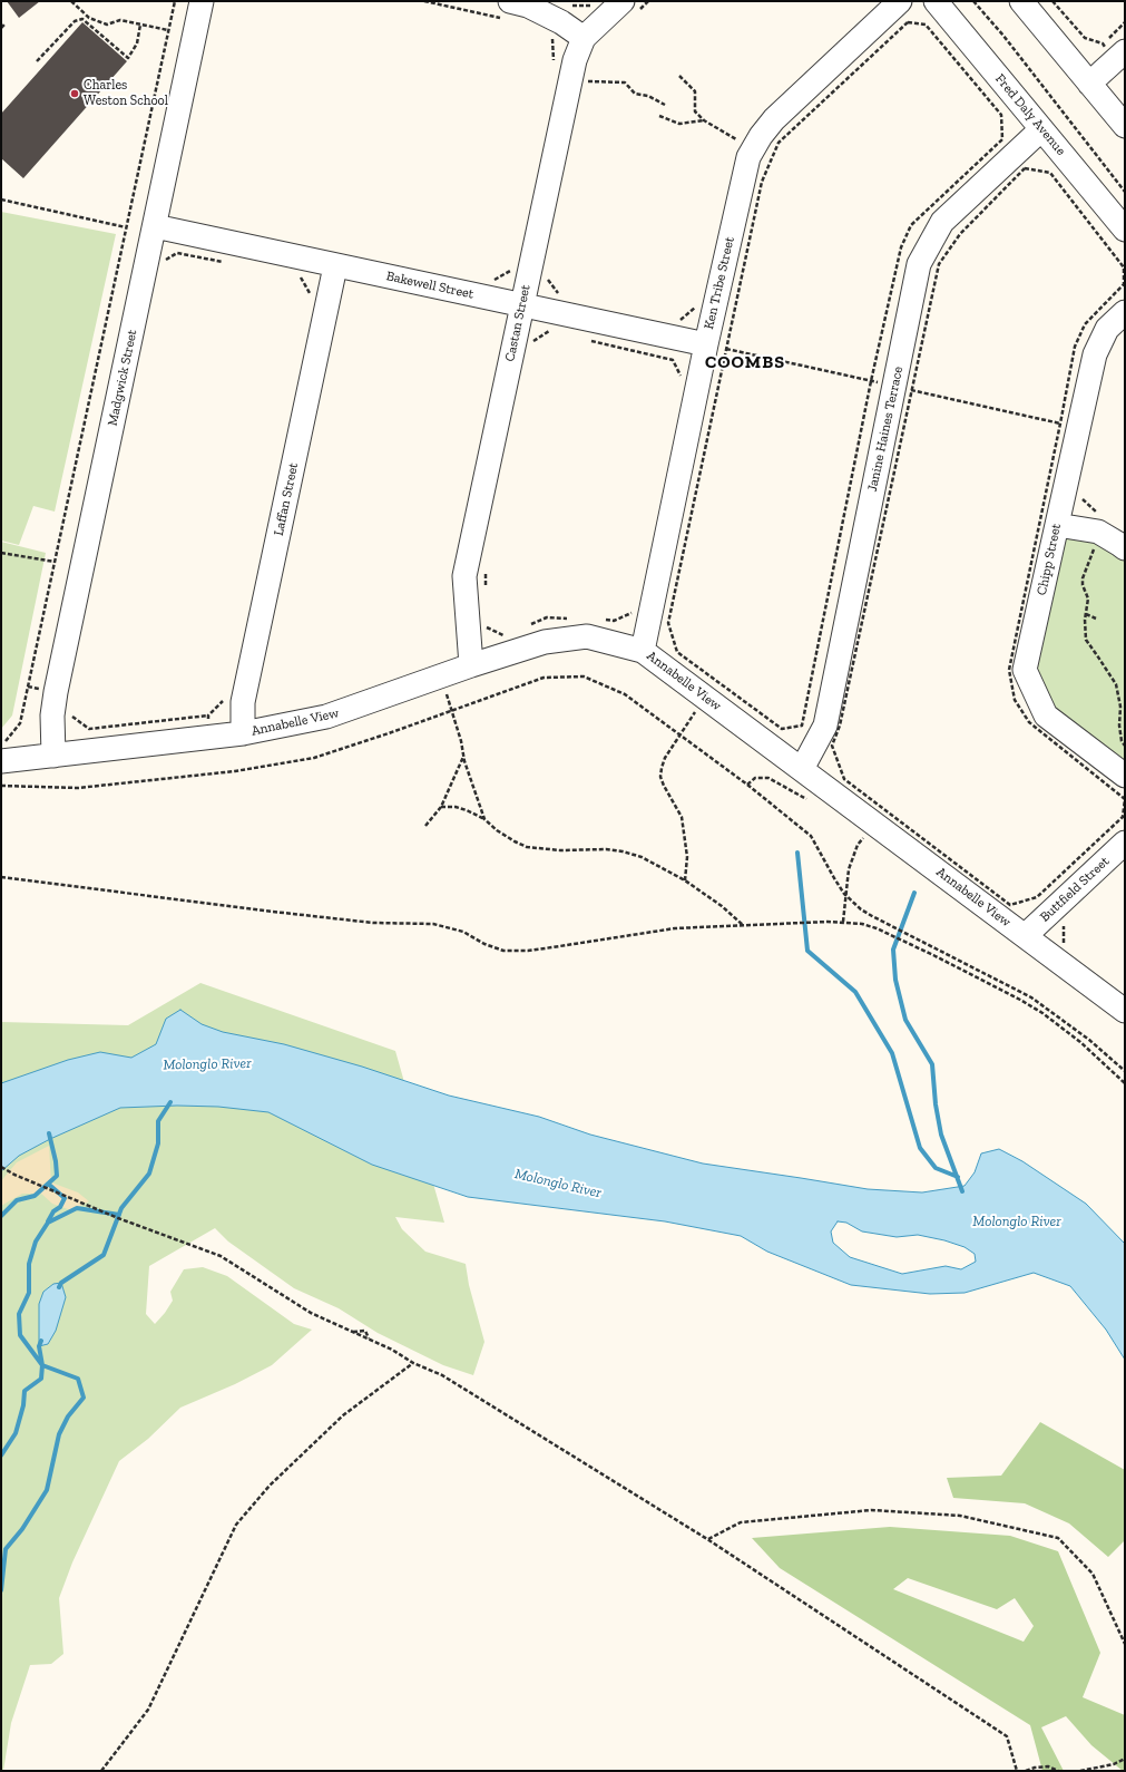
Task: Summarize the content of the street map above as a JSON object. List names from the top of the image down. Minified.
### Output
{"streets":{"street":["Fred Daly Avenue","Ken Tribe Street","Bakewell Street","Castan Street","Madgwick Street","Janine Haines Terrace","Laffan Street","Chipp Street","Annabelle View","Buttfield Street"]},"crossings":[["Fred Daly Avenue","Janine Haines Terrace"],["Ken Tribe Street","Bakewell Street"],["Ken Tribe Street","Annabelle View"],["Bakewell Street","Castan Street"],["Bakewell Street","Madgwick Street"],["Bakewell Street","Laffan Street"],["Castan Street","Annabelle View"],["Madgwick Street","Annabelle View"],["Janine Haines Terrace","Annabelle View"],["Laffan Street","Annabelle View"],["Annabelle View","Buttfield Street"]],"districts":["COOMBS"],"water":["Molonglo River"],"places":["Charles Weston School"]}
